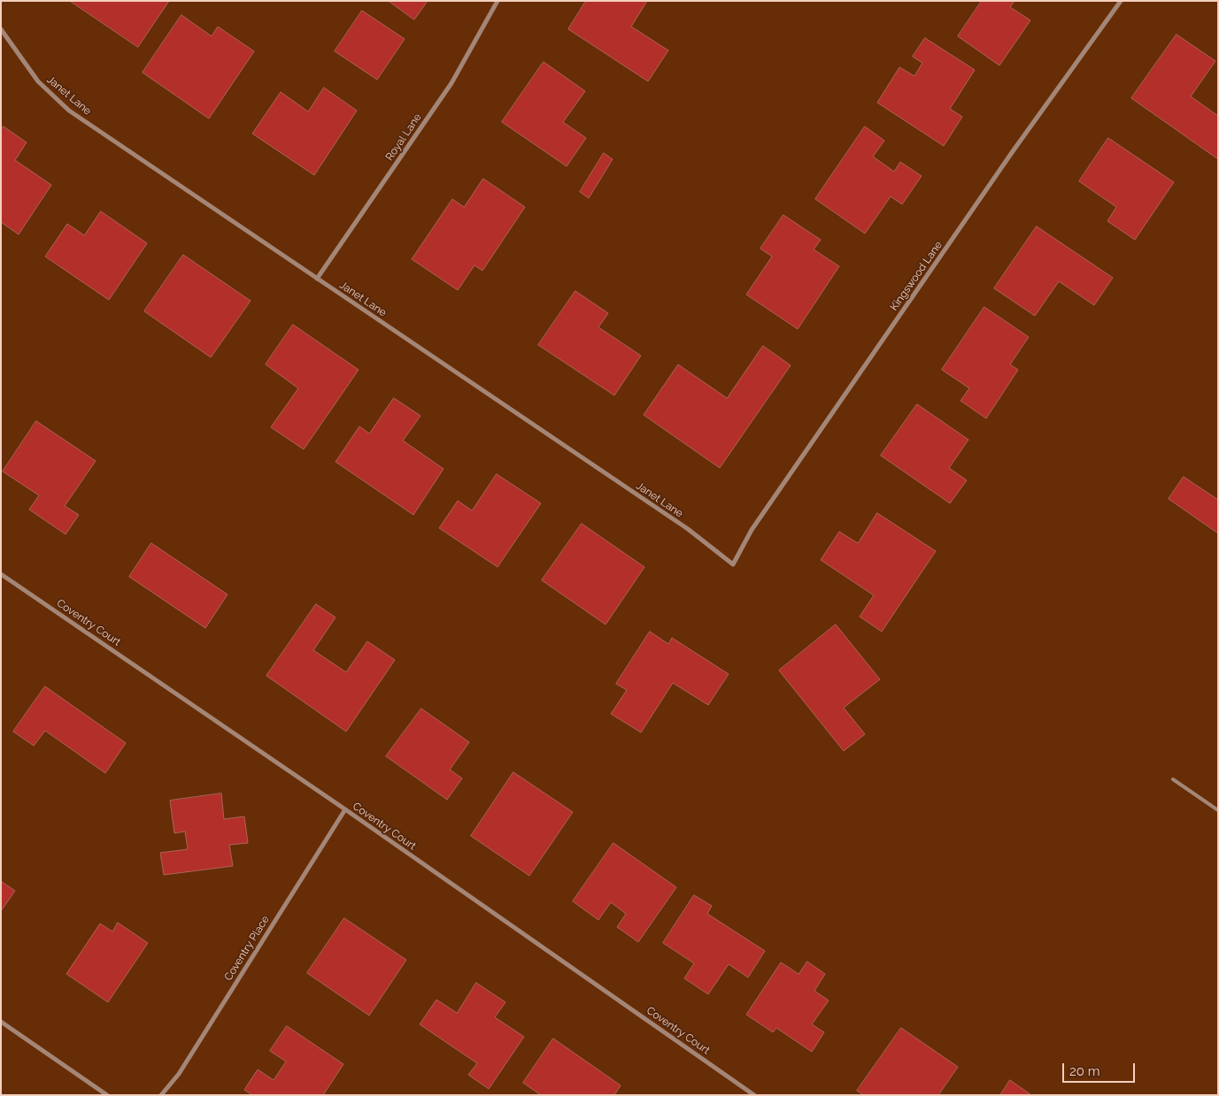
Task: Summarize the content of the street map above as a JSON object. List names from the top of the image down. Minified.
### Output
{"streets":{"street":["Janet Lane","Royal Lane","Kingswood Lane","Coventry Court","Coventry Place"]},"crossings":[["Janet Lane","Royal Lane"],["Janet Lane","Kingswood Lane"],["Coventry Court","Coventry Place"]],"scale_bar":"20 m"}
